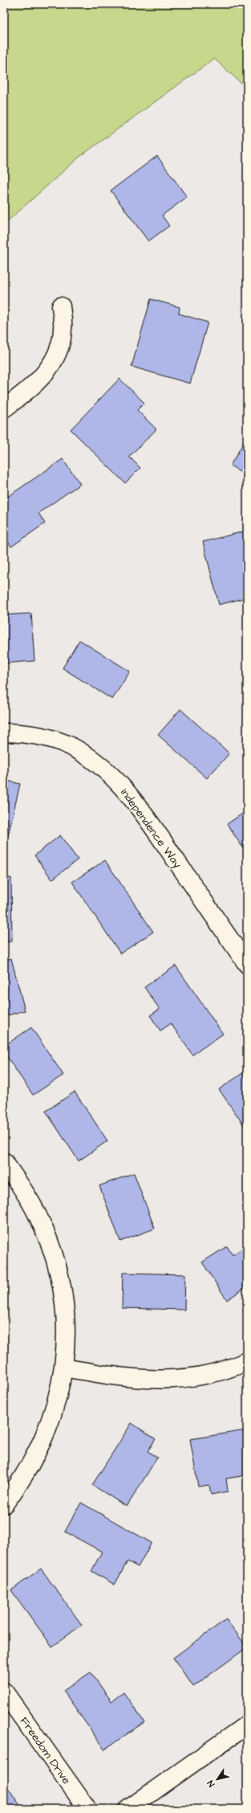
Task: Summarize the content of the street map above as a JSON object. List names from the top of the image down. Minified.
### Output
{"streets":{"street":["Independence Way","Freedom Drive"]},"north":"bottom left"}
